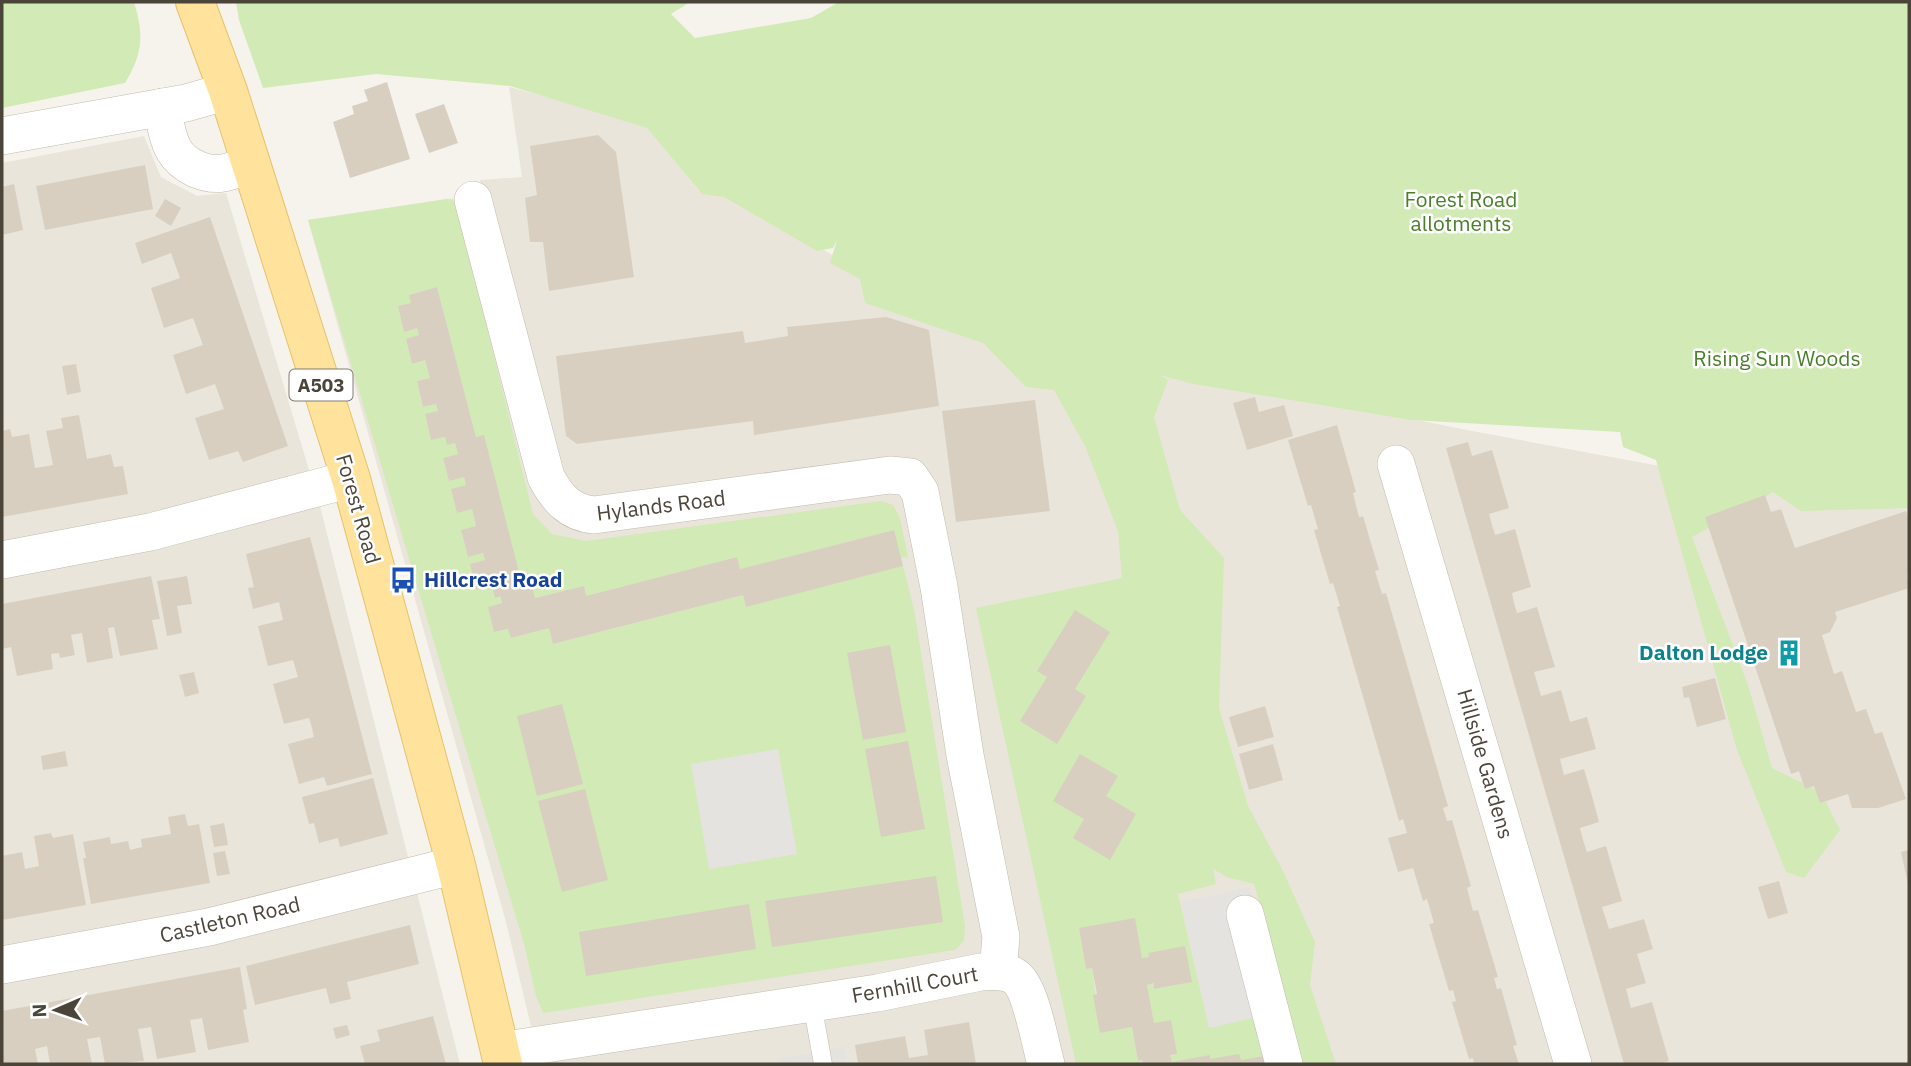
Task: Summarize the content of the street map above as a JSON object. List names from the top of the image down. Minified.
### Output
{"streets":{"main road":["A503","Forest Road"],"street":["Hylands Road","Hillside Gardens","Castleton Road","Fernhill Court"]},"crossings":[["Hylands Road","Fernhill Court"],["Forest Road","Castleton Road"],["Forest Road","Fernhill Court"]],"parks":["Forest Road allotments","Rising Sun Woods"],"places":{"bus stop":["Hillcrest Road"],"building":["Dalton Lodge"]},"north":"left"}
